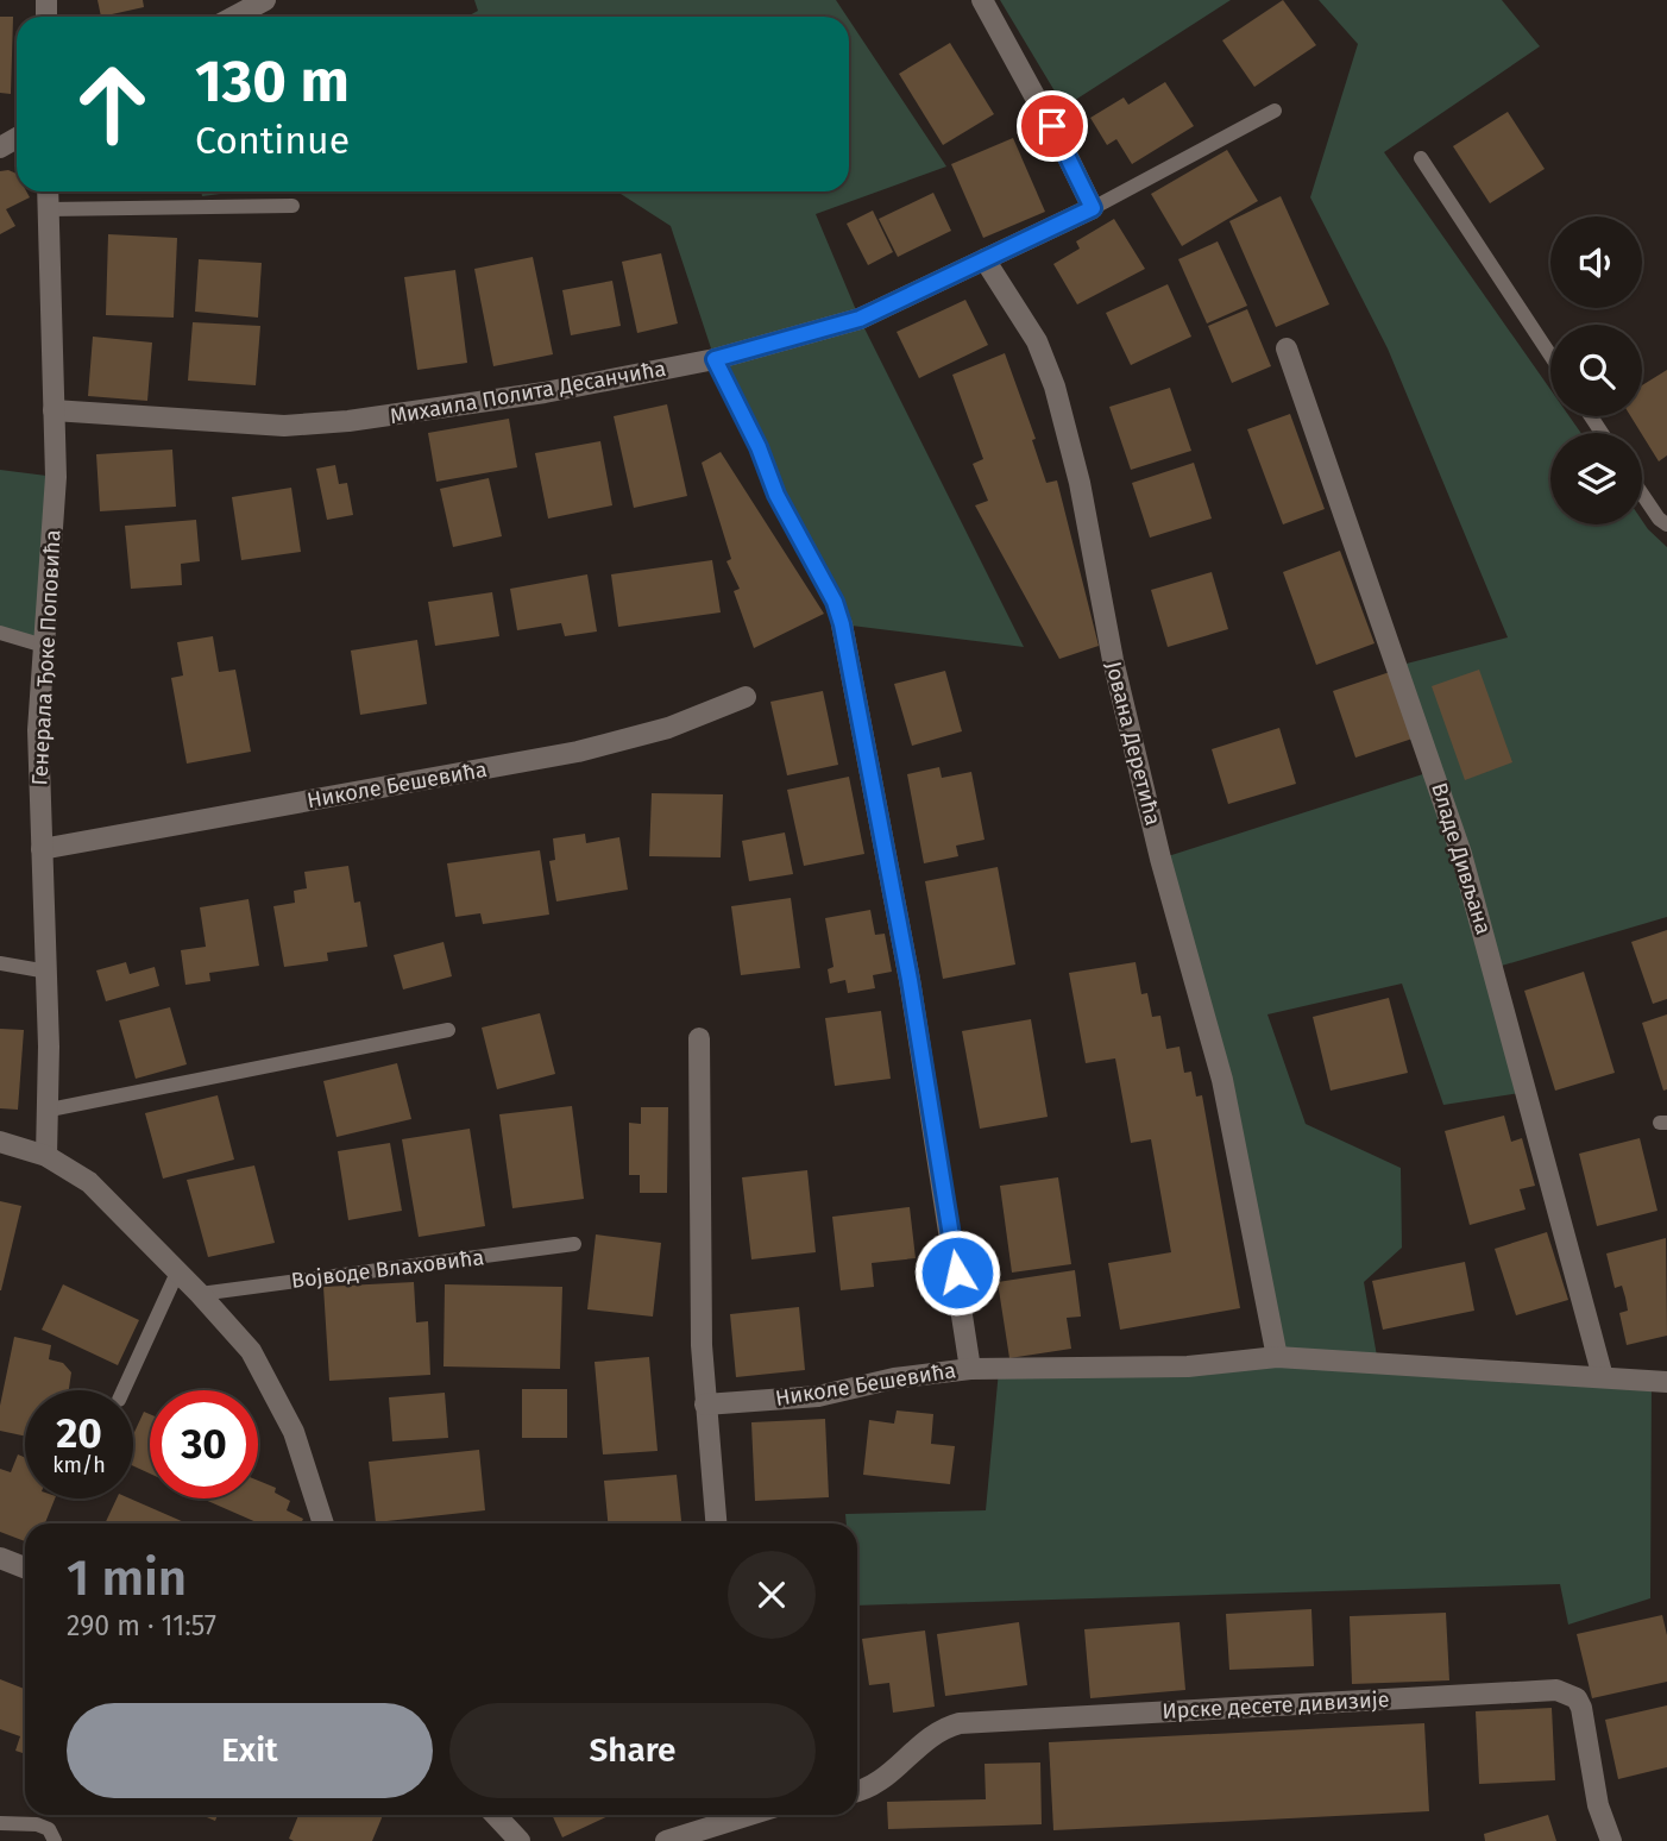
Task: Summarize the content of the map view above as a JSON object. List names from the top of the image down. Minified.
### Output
{"streets":{"street":["Михаила Полита Десанчића","Генерала Ђоке Поповића","Јована Деретића","Николе Бешевића","Владе Дивљана","Ирске десете дивизије"],"lane":["Војводе Влаховића"]},"crossings":[["Михаила Полита Десанчића","Генерала Ђоке Поповића"],["Михаила Полита Десанчића","Јована Деретића"],["Генерала Ђоке Поповића","Николе Бешевића"]],"page":{"turn":["130 m","Continue"],"speed":"20 km/h","limit":"30","heading":["1 min","290 m · 11:57"],"buttons":["Exit","Share"]}}
